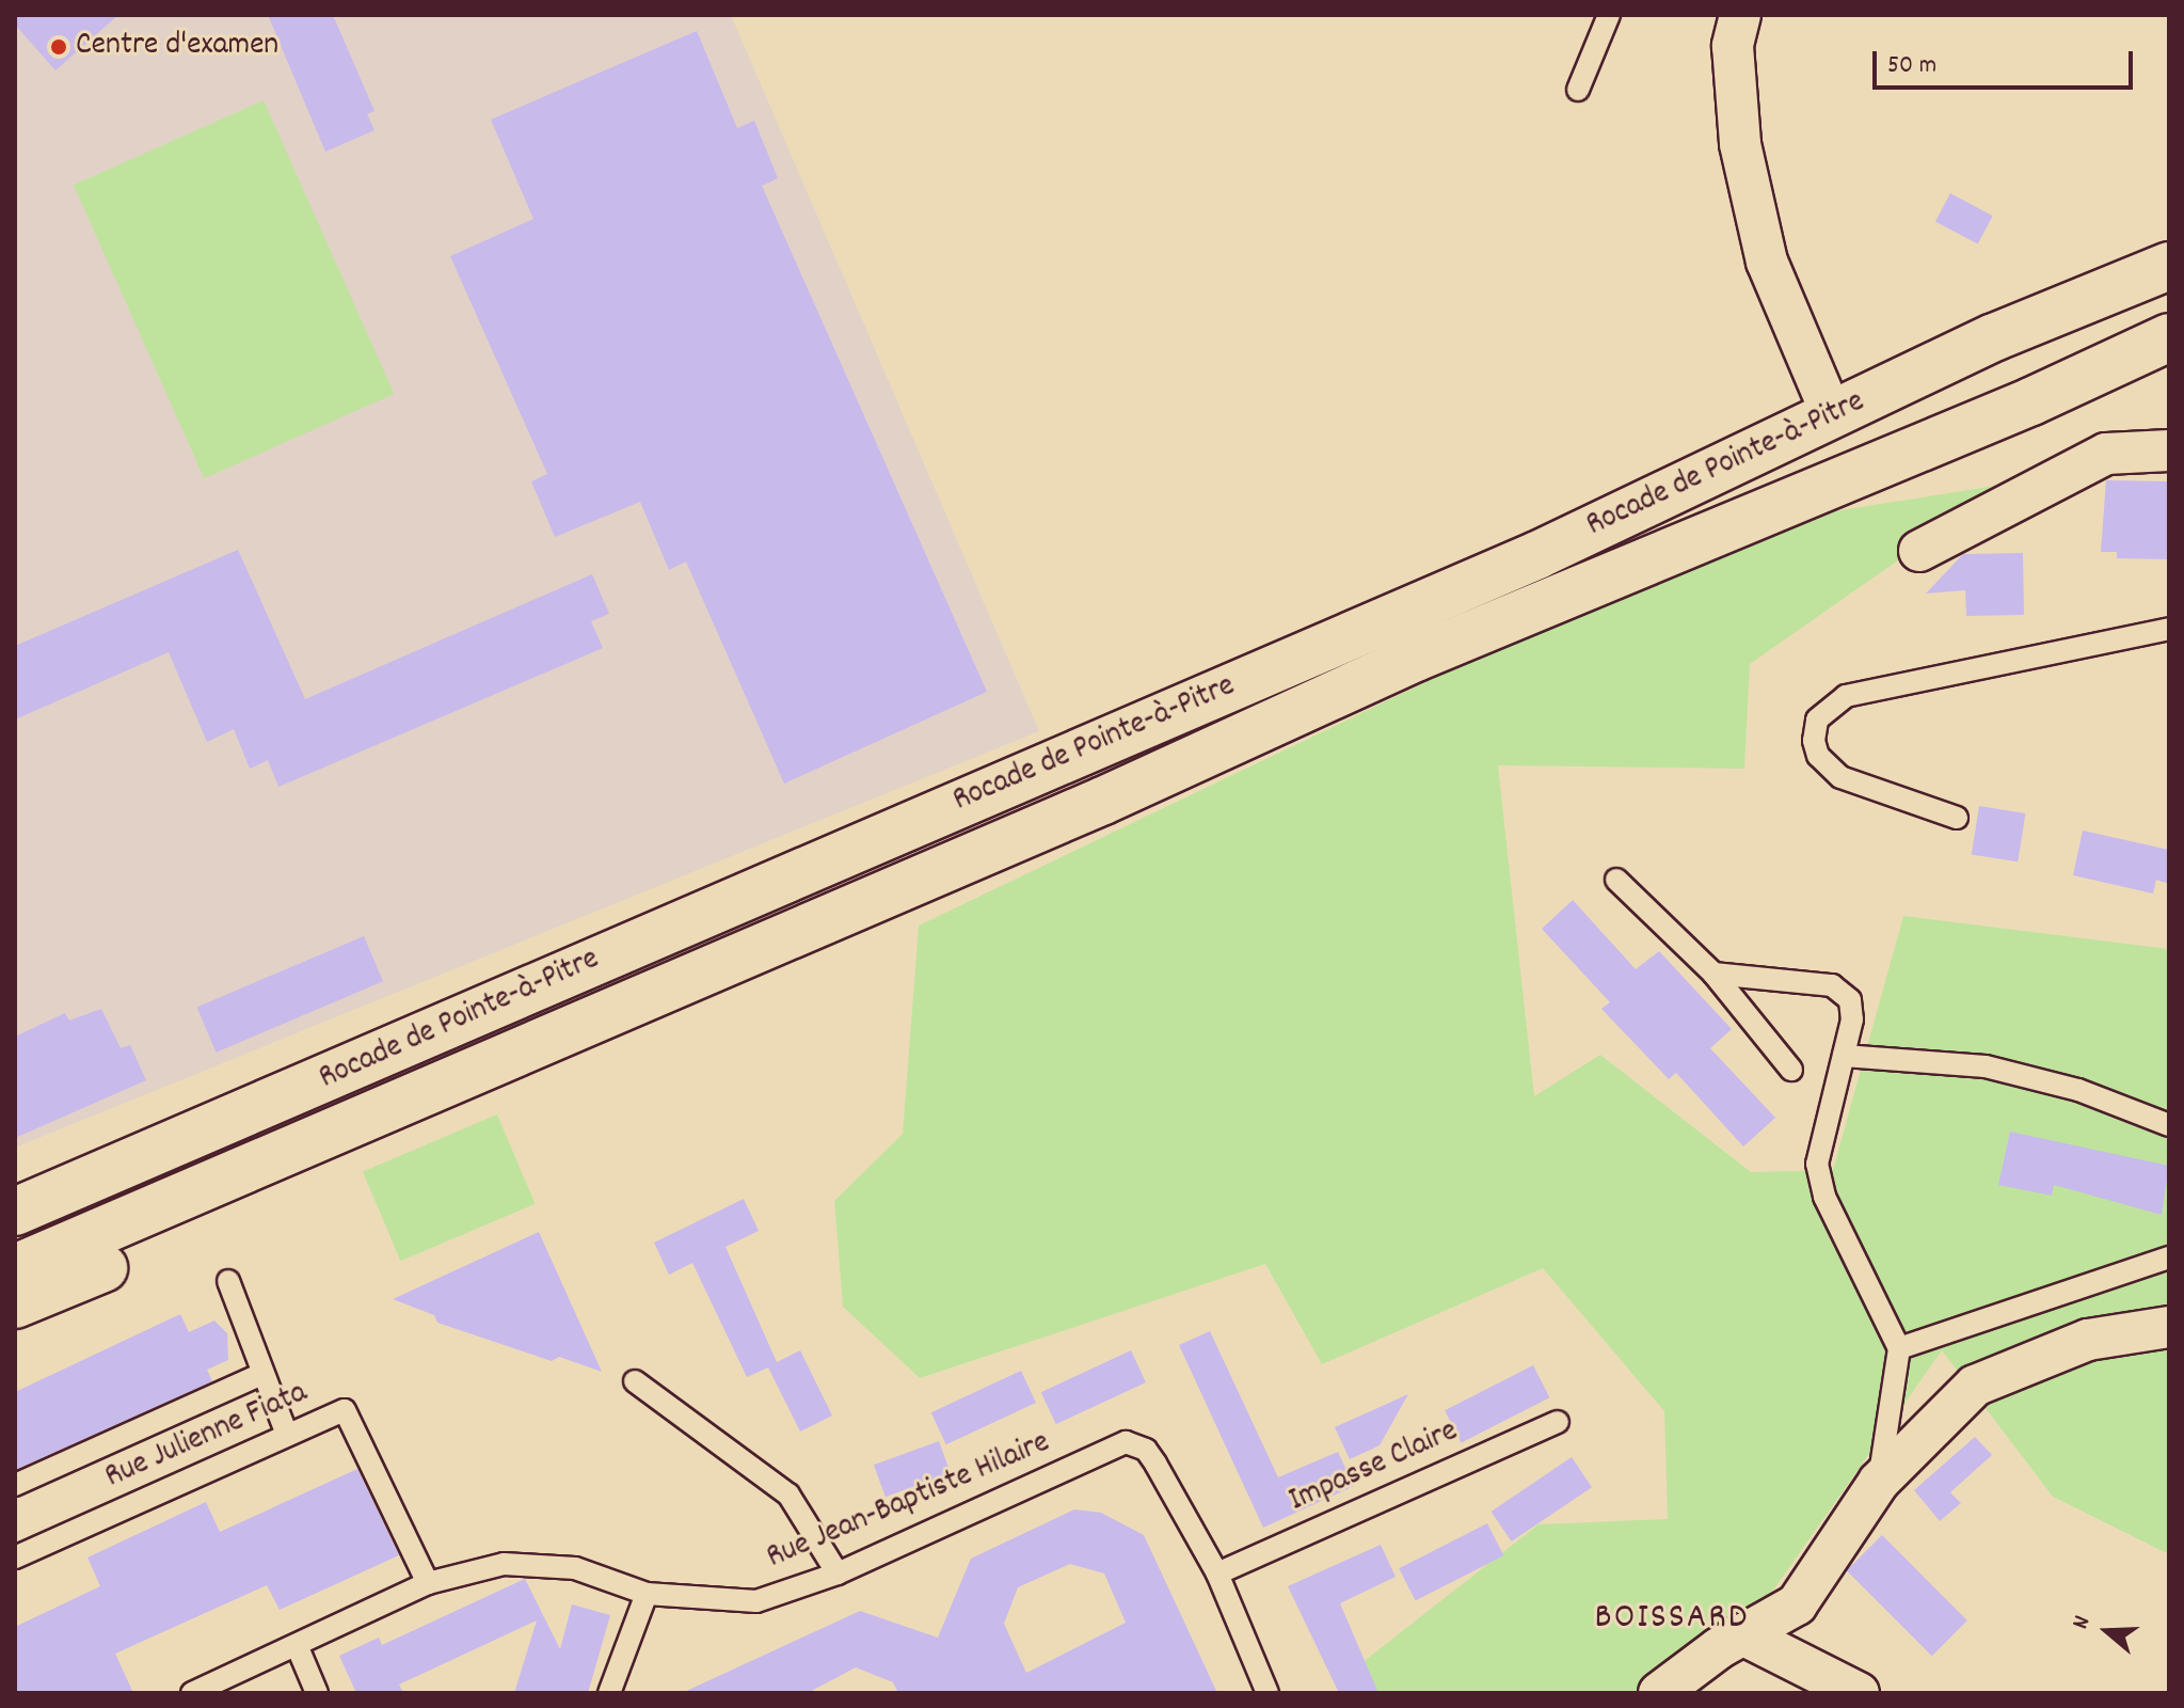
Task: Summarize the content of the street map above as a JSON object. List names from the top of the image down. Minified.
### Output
{"streets":{"highway":["Rocade de Pointe-à-Pitre"],"lane":["Rue Julienne Fiata","Impasse Claire","Rue Jean-Baptiste Hilaire"]},"crossings":[["Rue Julienne Fiata","Rue Jean-Baptiste Hilaire"],["Impasse Claire","Rue Jean-Baptiste Hilaire"]],"districts":["BOISSARD"],"places":["Centre d'examen"],"scale_bar":"50 m","north":"left"}
